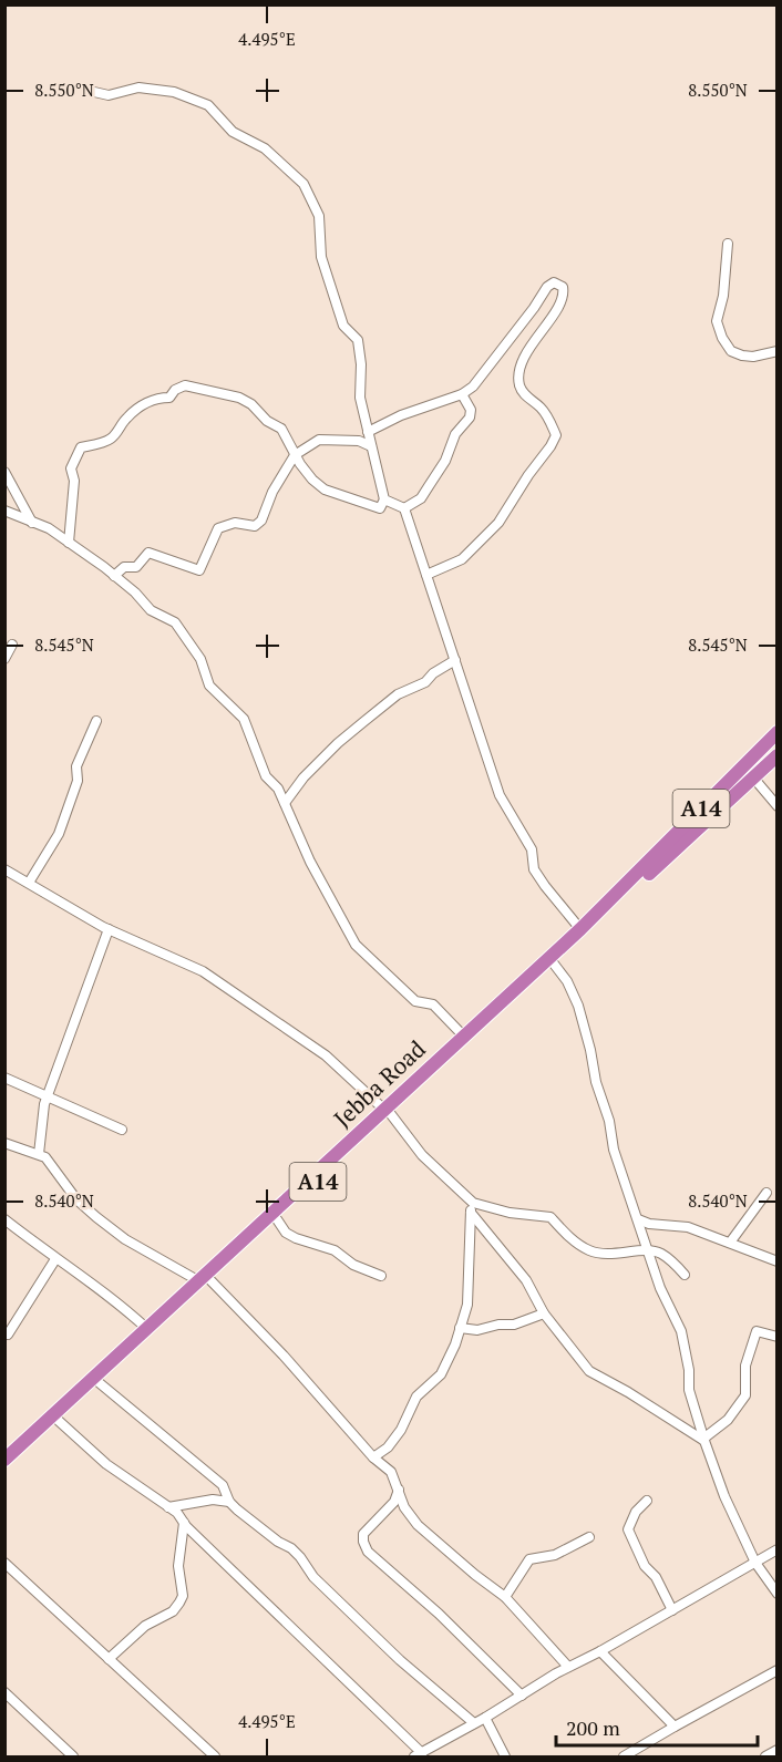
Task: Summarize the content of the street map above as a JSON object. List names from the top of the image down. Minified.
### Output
{"streets":{"highway":["A14","Jebba Road"]},"scale_bar":"200 m","coordinates":["4.495°E","8.550°N","8.545°N","8.540°N"]}
